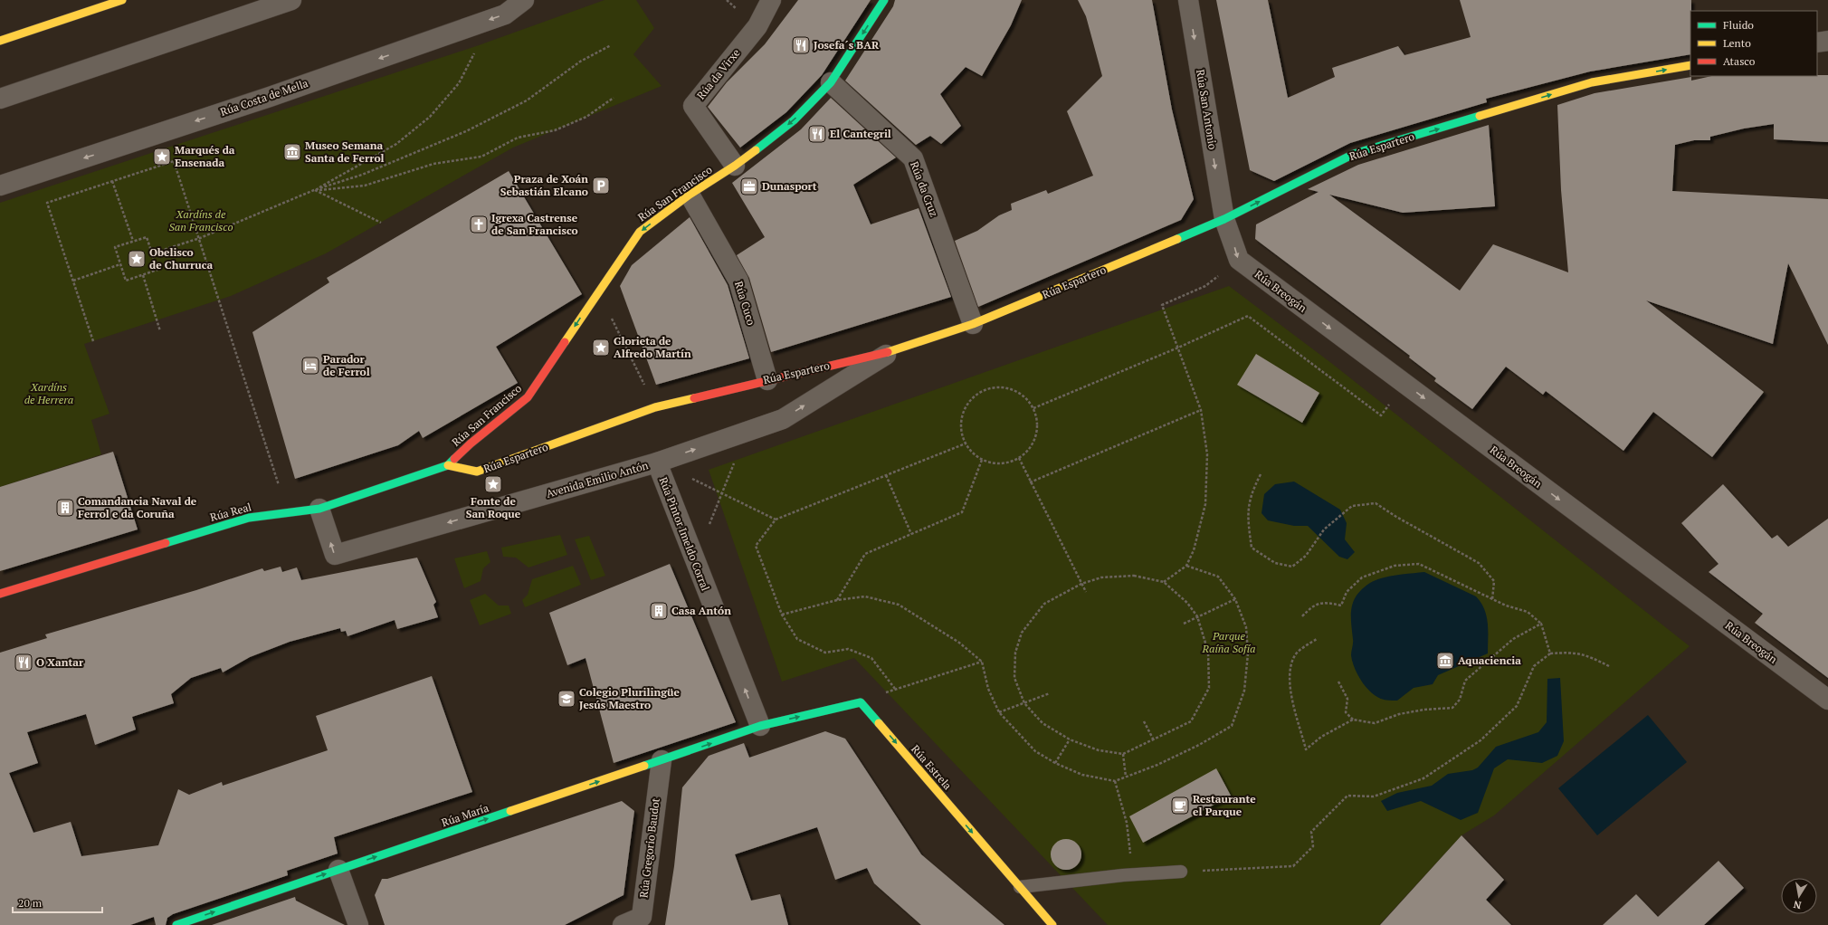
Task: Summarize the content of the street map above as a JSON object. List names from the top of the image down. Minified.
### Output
{"streets":{"street":["Rúa da Virxe","Rúa Costa de Mella","Rúa San Antonio","Rúa Espartero","Rúa da Cruz","Rúa San Francisco","Rúa Breogán","Rúa Cuco","Avenida Emilio Antón","Rúa Real","Rúa Pintor Imeldo Corral","Rúa Estrela","Rúa María","Rúa Gregorio Baudot"]},"crossings":[["Rúa da Virxe","Rúa San Francisco"],["Rúa San Antonio","Rúa Espartero"],["Rúa San Antonio","Rúa Breogán"],["Rúa Espartero","Rúa da Cruz"],["Rúa Espartero","Rúa San Francisco"],["Rúa Espartero","Rúa Breogán"],["Rúa Espartero","Rúa Cuco"],["Rúa Espartero","Avenida Emilio Antón"],["Rúa Espartero","Rúa Real"],["Rúa da Cruz","Rúa San Francisco"],["Rúa San Francisco","Rúa Cuco"],["Rúa San Francisco","Rúa Real"],["Avenida Emilio Antón","Rúa Real"],["Avenida Emilio Antón","Rúa Pintor Imeldo Corral"],["Rúa Pintor Imeldo Corral","Rúa María"],["Rúa María","Rúa Gregorio Baudot"]],"one_way":["Rúa San Antonio","Rúa Espartero","Rúa San Francisco","Rúa Breogán","Rúa Pintor Imeldo Corral","Rúa Estrela","Rúa María"],"parks":["Xardíns de San Francisco","Xardíns de Herrera","Parque Raíña Sofía"],"places":{"restaurant":["Josefa´s BAR","El Cantegril","O Xantar"],"museum":["Museo Semana Santa de Ferrol","Aquaciencia"],"place":["Marqués da Ensenada","Obelisco de Churruca","Glorieta de Alfredo Martín","Fonte de San Roque"],"parking":["Praza de Xoán Sebastián Elcano"],"office":["Dunasport"],"church":["Igrexa Castrense de San Francisco"],"hotel":["Parador de Ferrol"],"building":["Comandancia Naval de Ferrol e da Coruña","Casa Antón"],"school or university":["Colegio Plurilingüe Jesús Maestro"],"cafe":["Restaurante el Parque"]},"legend":["Fluido","Lento","Atasco"],"scale_bar":"20 m","north":"bottom"}
